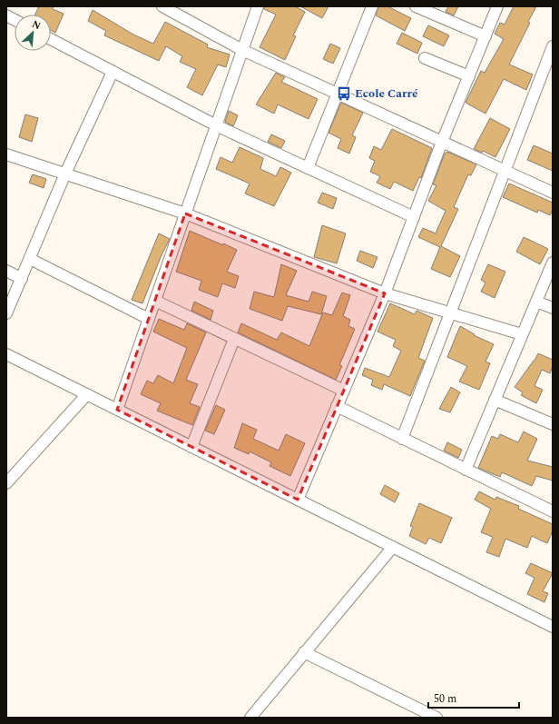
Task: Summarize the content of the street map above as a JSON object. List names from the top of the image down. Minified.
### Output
{"places":{"bus stop":["Ecole Carré"]},"scale_bar":"50 m","north":"top right"}
